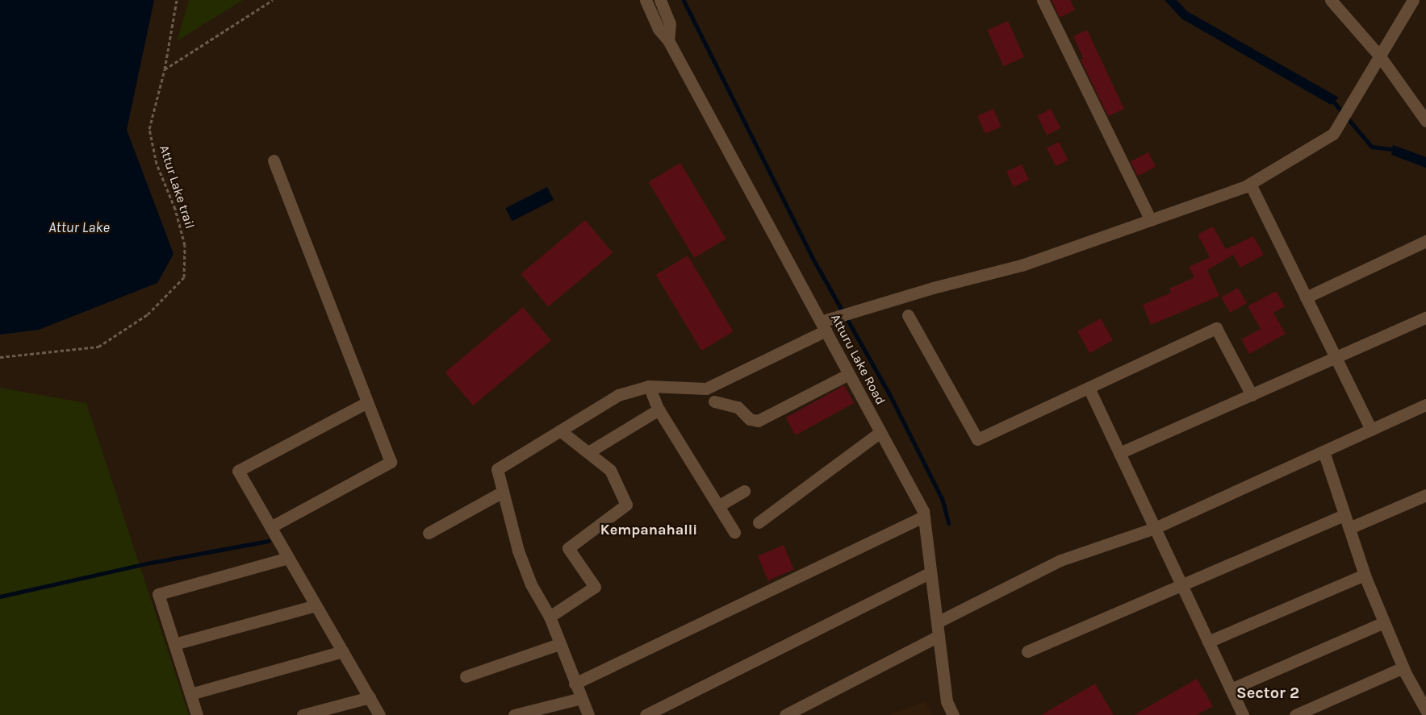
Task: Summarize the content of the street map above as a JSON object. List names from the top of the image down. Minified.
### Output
{"streets":{"street":["Atturu Lake Road"],"path":["Attur Lake trail"]},"districts":["Kempanahalli","Sector 2"],"water":["Attur Lake"]}
